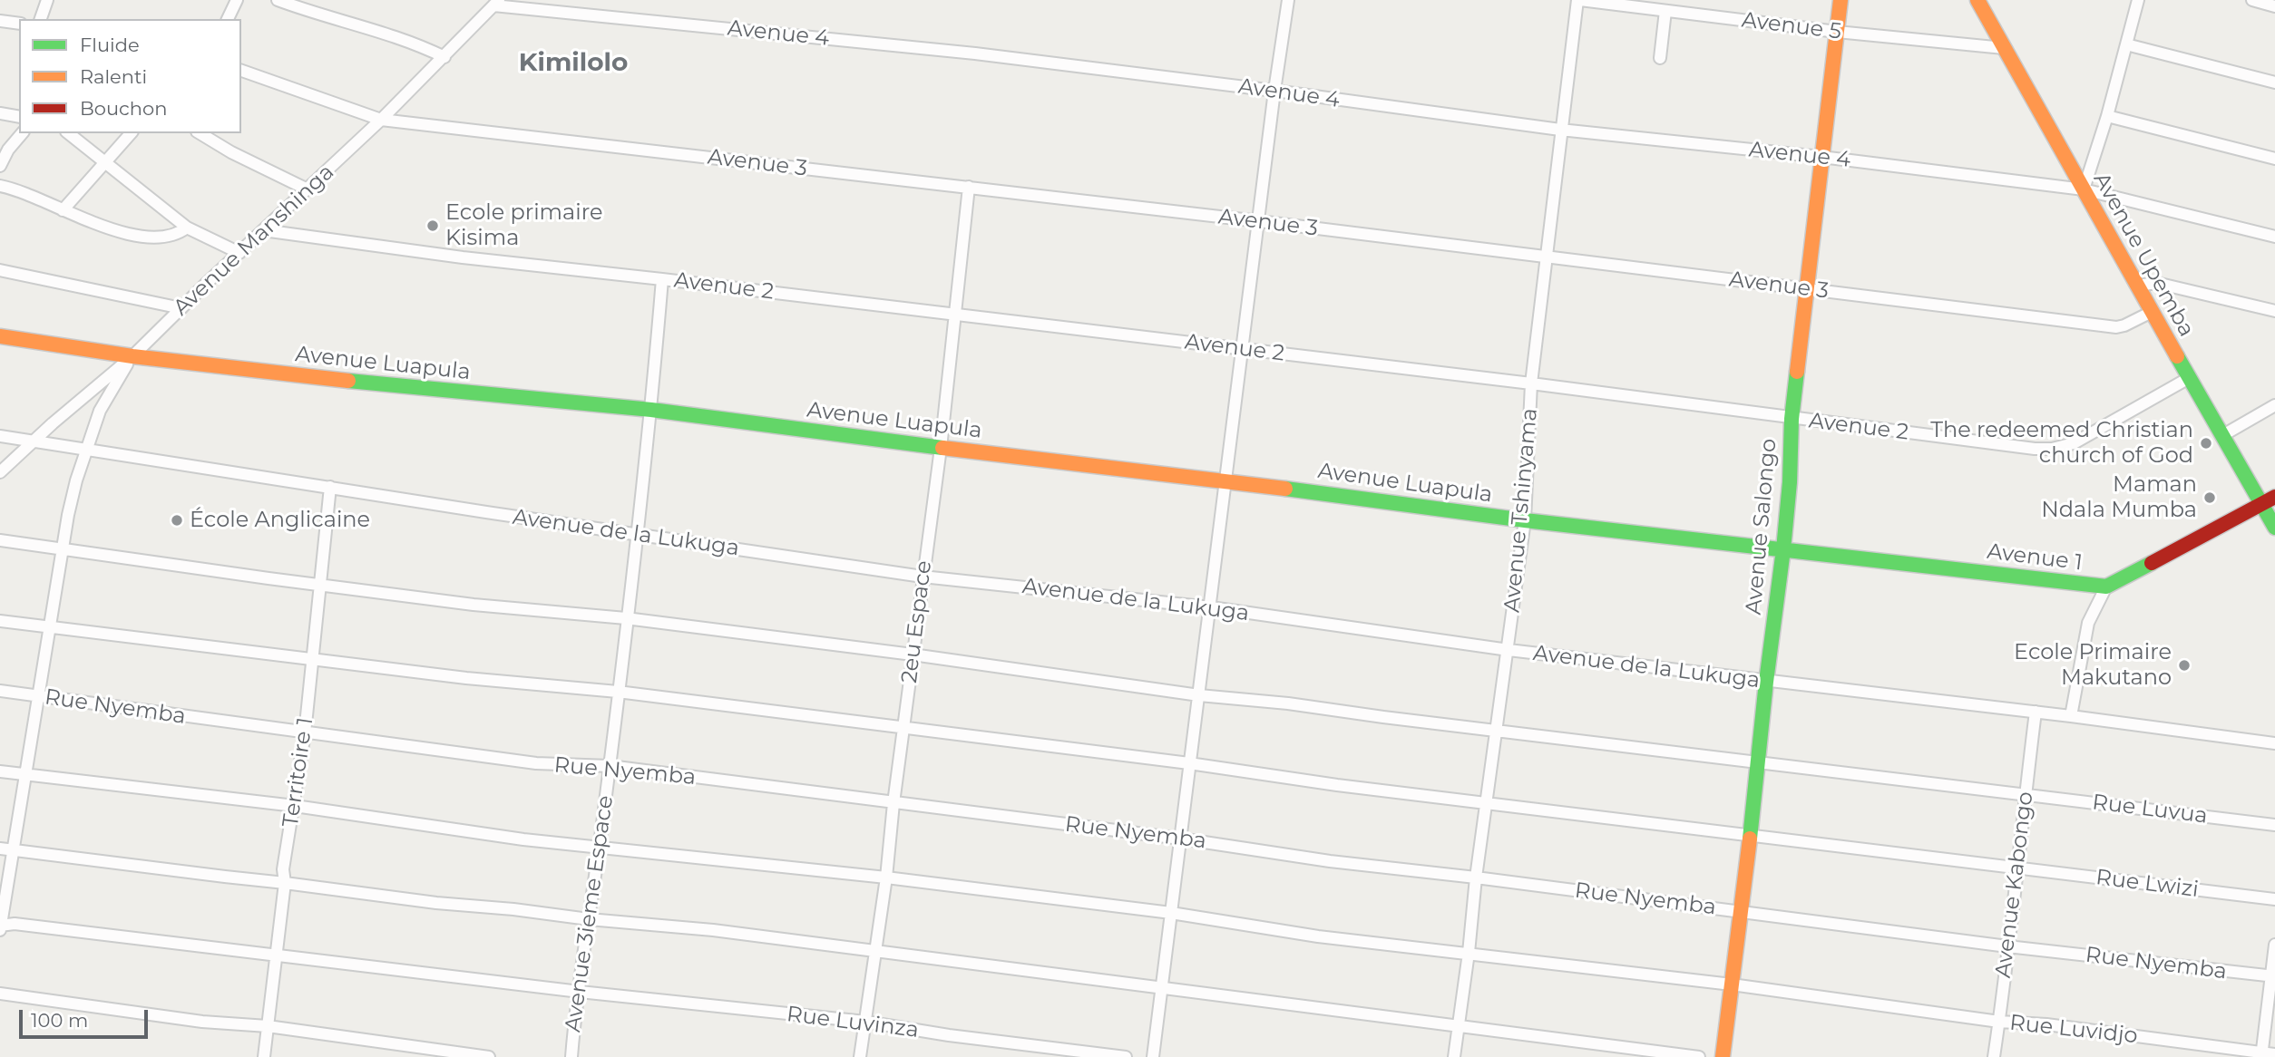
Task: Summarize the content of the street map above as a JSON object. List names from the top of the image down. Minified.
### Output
{"streets":{"street":["Avenue 5","Avenue 4","Avenue 3","Avenue Manshinga","Avenue Upemba","Avenue 2","Avenue Luapula","Avenue Tshinyama","Avenue Salongo","Avenue de la Lukuga","Avenue 1","2eu Espace","Rue Nyemba","Territoire 1","Rue Luvua","Rue Lwizi","Avenue Kabongo","Avenue 3ieme Espace","Rue Luvinza","Rue Luvidjo"]},"crossings":[["Avenue 5","Avenue Upemba"],["Avenue 5","Avenue Tshinyama"],["Avenue 5","Avenue Salongo"],["Avenue 4","Avenue Manshinga"],["Avenue 4","Avenue Upemba"],["Avenue 4","Avenue Tshinyama"],["Avenue 4","Avenue Salongo"],["Avenue 3","Avenue Manshinga"],["Avenue 3","Avenue Upemba"],["Avenue 3","Avenue Tshinyama"],["Avenue 3","Avenue Salongo"],["Avenue 3","2eu Espace"],["Avenue Manshinga","Avenue 2"],["Avenue Manshinga","Avenue Luapula"],["Avenue Manshinga","Avenue de la Lukuga"],["Avenue Upemba","Avenue 2"],["Avenue Upemba","Avenue 1"],["Avenue 2","Avenue Tshinyama"],["Avenue 2","Avenue Salongo"],["Avenue 2","2eu Espace"],["Avenue 2","Avenue 3ieme Espace"],["Avenue Luapula","Avenue Tshinyama"],["Avenue Luapula","Avenue Salongo"],["Avenue Luapula","Avenue 1"],["Avenue Luapula","2eu Espace"],["Avenue Luapula","Avenue 3ieme Espace"],["Avenue Tshinyama","Avenue de la Lukuga"],["Avenue Tshinyama","Rue Nyemba"],["Avenue Tshinyama","Rue Luvua"],["Avenue Tshinyama","Rue Lwizi"],["Avenue Tshinyama","Rue Luvidjo"],["Avenue Salongo","Avenue de la Lukuga"],["Avenue Salongo","Avenue 1"],["Avenue Salongo","Rue Nyemba"],["Avenue Salongo","Rue Luvua"],["Avenue Salongo","Rue Lwizi"],["Avenue Salongo","Rue Luvidjo"],["Avenue de la Lukuga","2eu Espace"],["Avenue de la Lukuga","Territoire 1"],["Avenue de la Lukuga","Avenue Kabongo"],["Avenue de la Lukuga","Avenue 3ieme Espace"],["2eu Espace","Rue Nyemba"],["2eu Espace","Rue Luvua"],["2eu Espace","Rue Lwizi"],["2eu Espace","Rue Luvinza"],["2eu Espace","Rue Luvidjo"],["Rue Nyemba","Territoire 1"],["Rue Nyemba","Avenue Kabongo"],["Rue Nyemba","Avenue 3ieme Espace"],["Territoire 1","Rue Luvua"],["Territoire 1","Rue Lwizi"],["Territoire 1","Rue Luvinza"],["Territoire 1","Rue Luvidjo"],["Rue Luvua","Avenue Kabongo"],["Rue Luvua","Avenue 3ieme Espace"],["Rue Lwizi","Avenue Kabongo"],["Rue Lwizi","Avenue 3ieme Espace"],["Avenue Kabongo","Rue Luvidjo"],["Avenue 3ieme Espace","Rue Luvinza"],["Avenue 3ieme Espace","Rue Luvidjo"]],"districts":["Kimilolo"],"places":["Ecole primaire Kisima","The redeemed Christian church of God","Maman Ndala Mumba","École Anglicaine","Ecole Primaire Makutano"],"legend":["Fluide","Ralenti","Bouchon"],"scale_bar":"100 m"}
